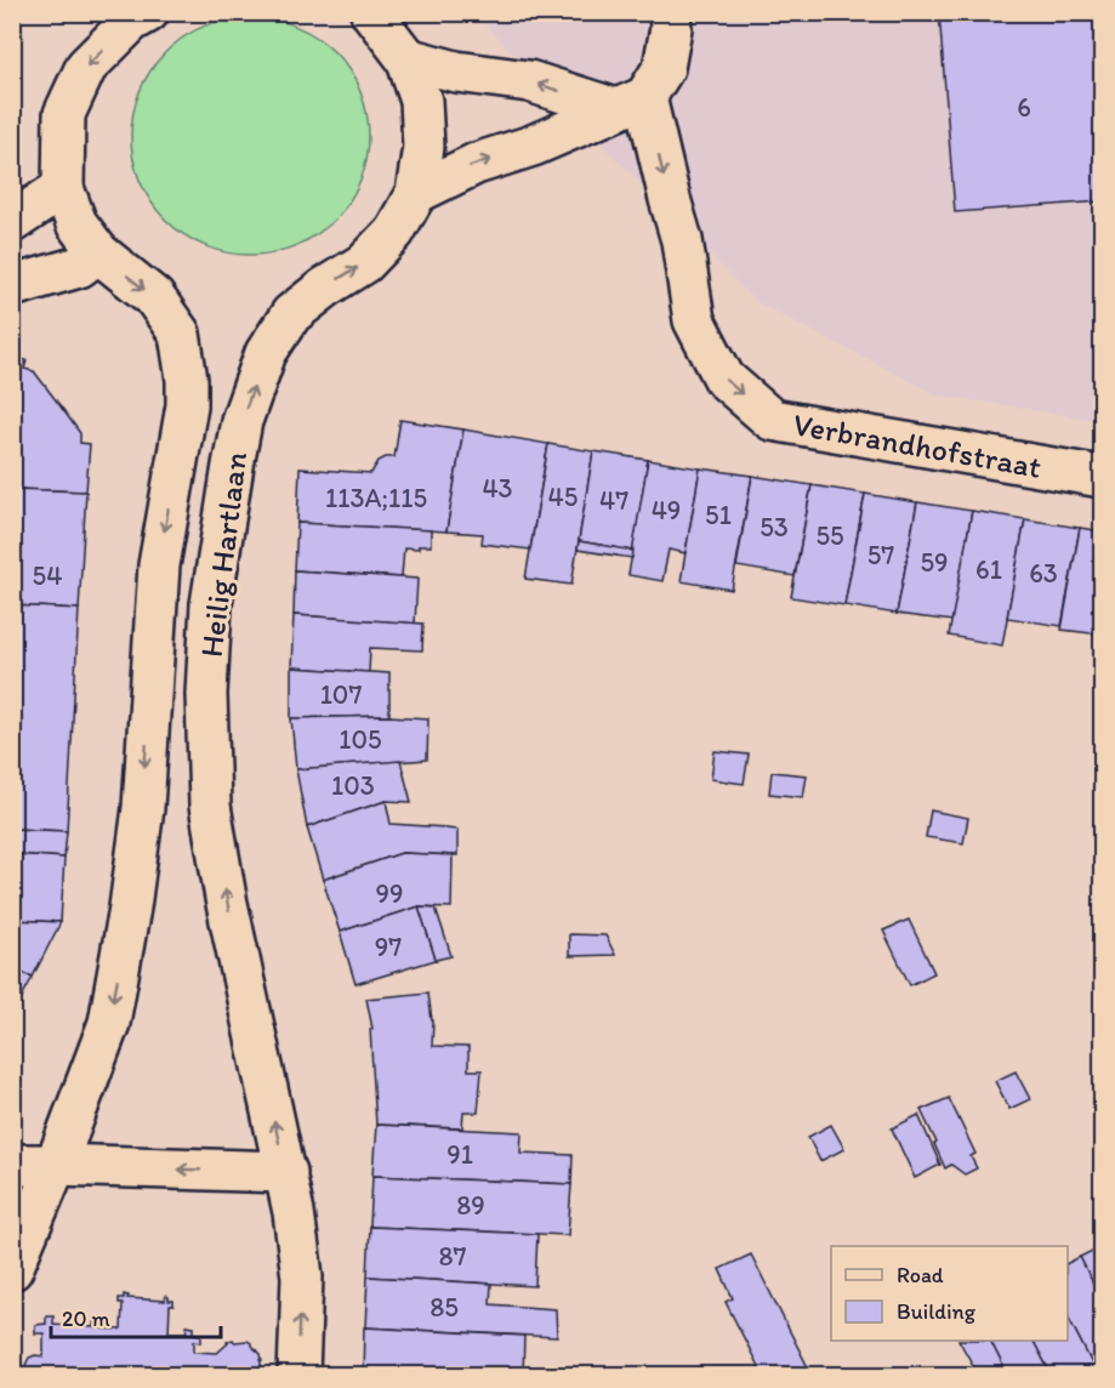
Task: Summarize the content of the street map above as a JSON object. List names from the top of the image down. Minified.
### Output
{"streets":{"main road":["Verbrandhofstraat","Heilig Hartlaan"]},"one_way":["Verbrandhofstraat"],"house_numbers":["6","43","45","113A;115","47","49","51","53","55","57","59","61","63","54","107","105","103","99","97","91","89","87","85"],"legend":["Road","Building"],"scale_bar":"20 m"}
